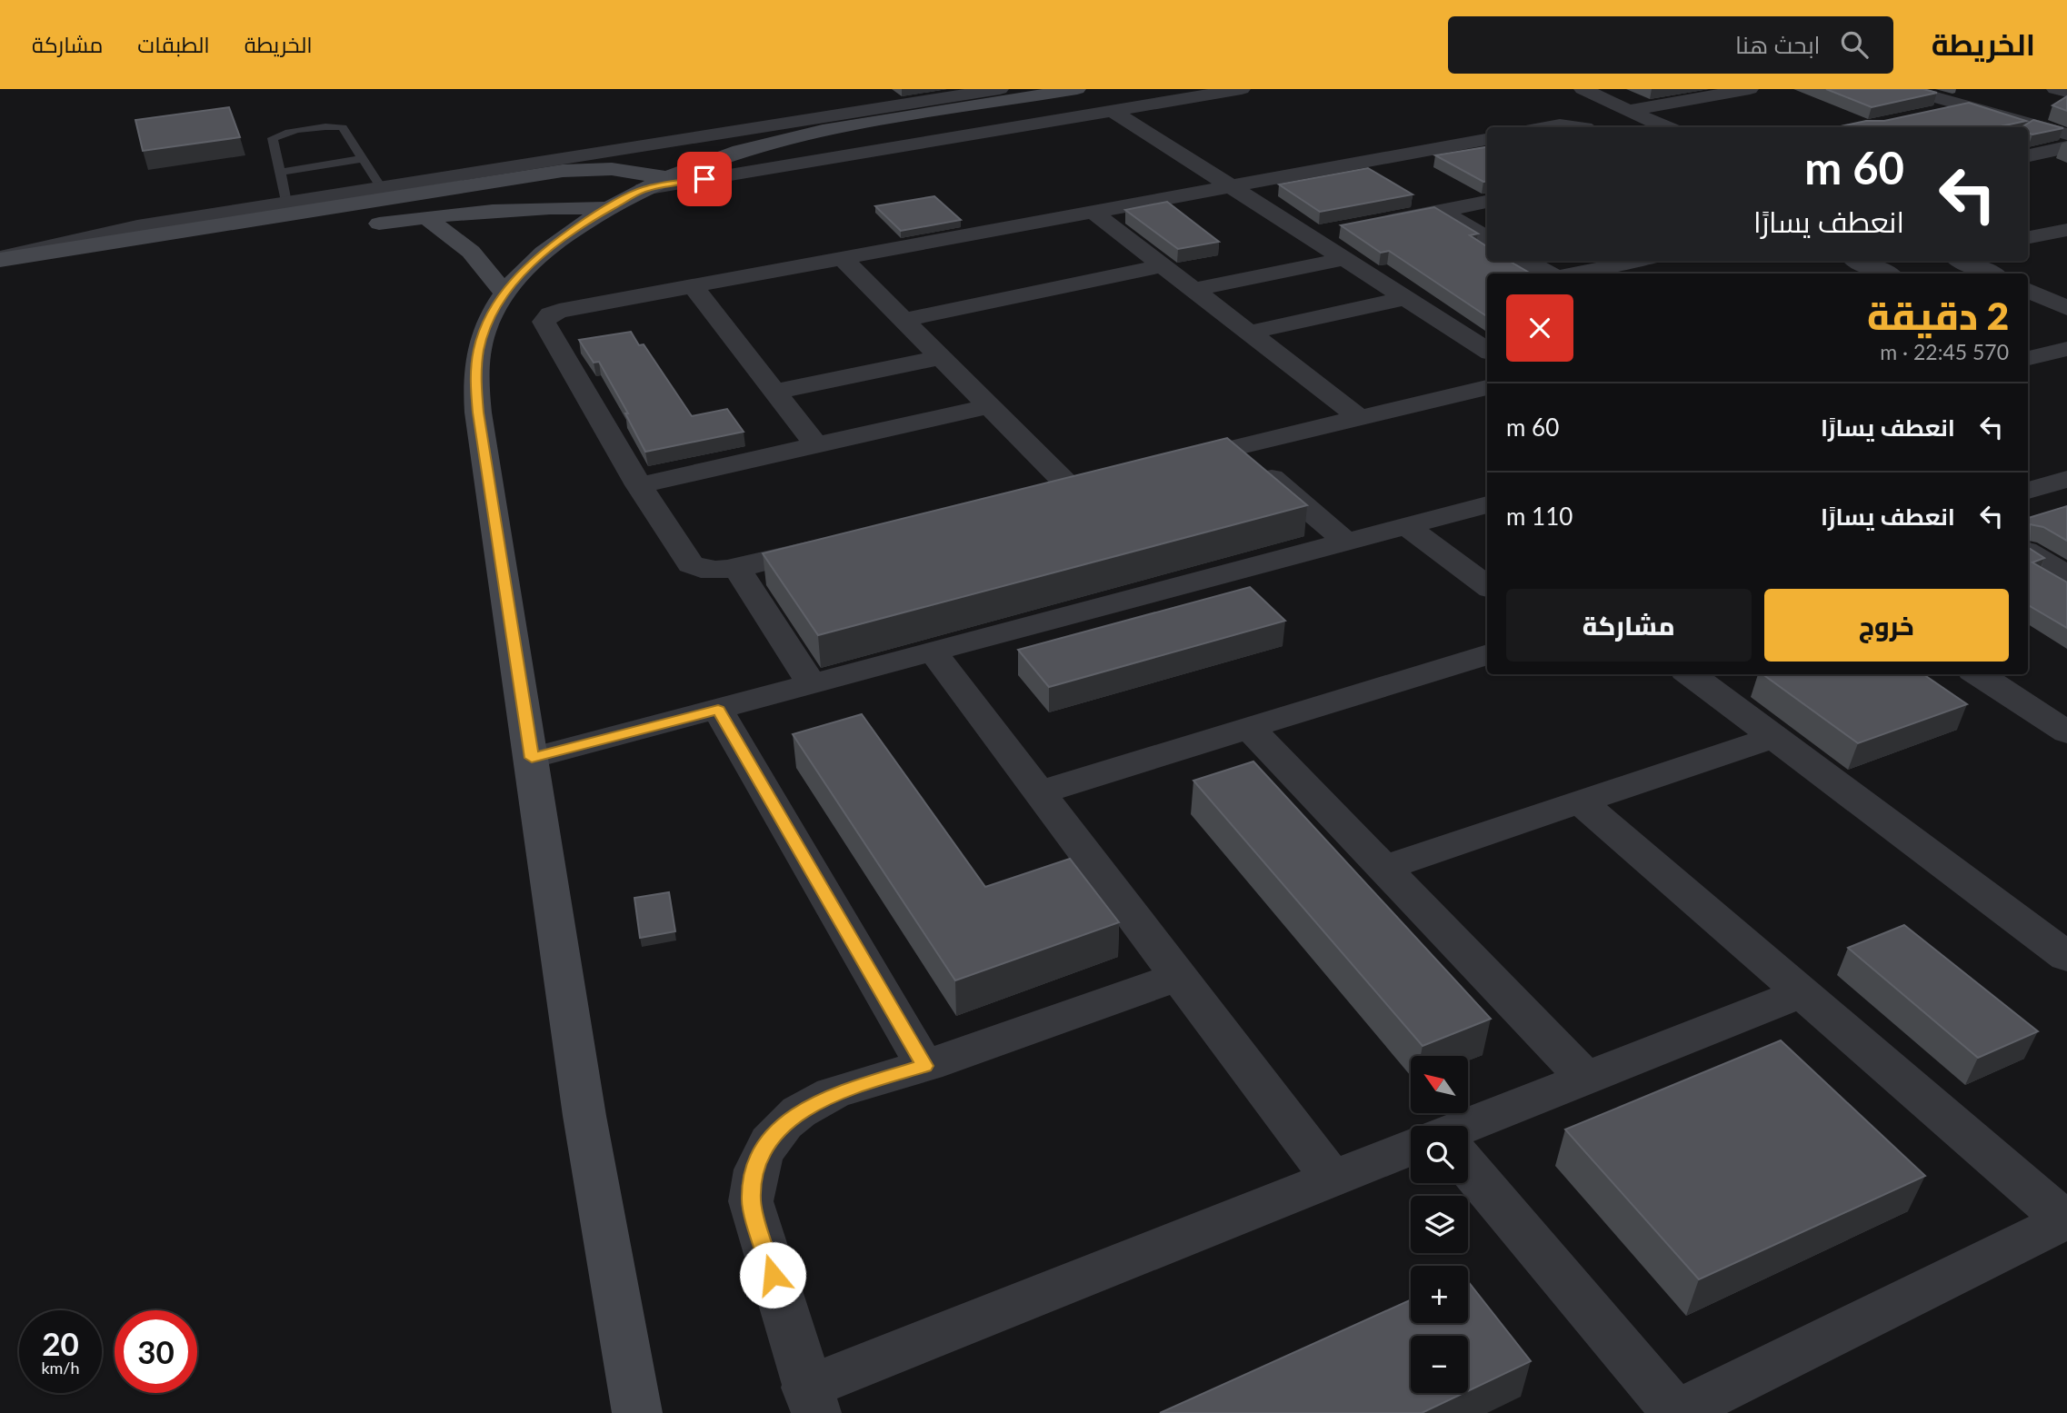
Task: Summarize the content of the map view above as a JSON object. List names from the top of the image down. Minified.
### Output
{"north":"top left","page":{"header":"الخريطة","search":"ابحث هنا","nav":["الخريطة","الطبقات","مشاركة"],"turn":["60 m","انعطف يسارًا"],"heading":["2 دقيقة","570 m · 22:45"],"list":[{"name":"انعطف يسارًا","value":"60 m"},{"name":"انعطف يسارًا","value":"110 m"}],"buttons":["خروج","مشاركة"],"map_buttons":["+","−"],"speed":"20 km/h","limit":"30"}}
